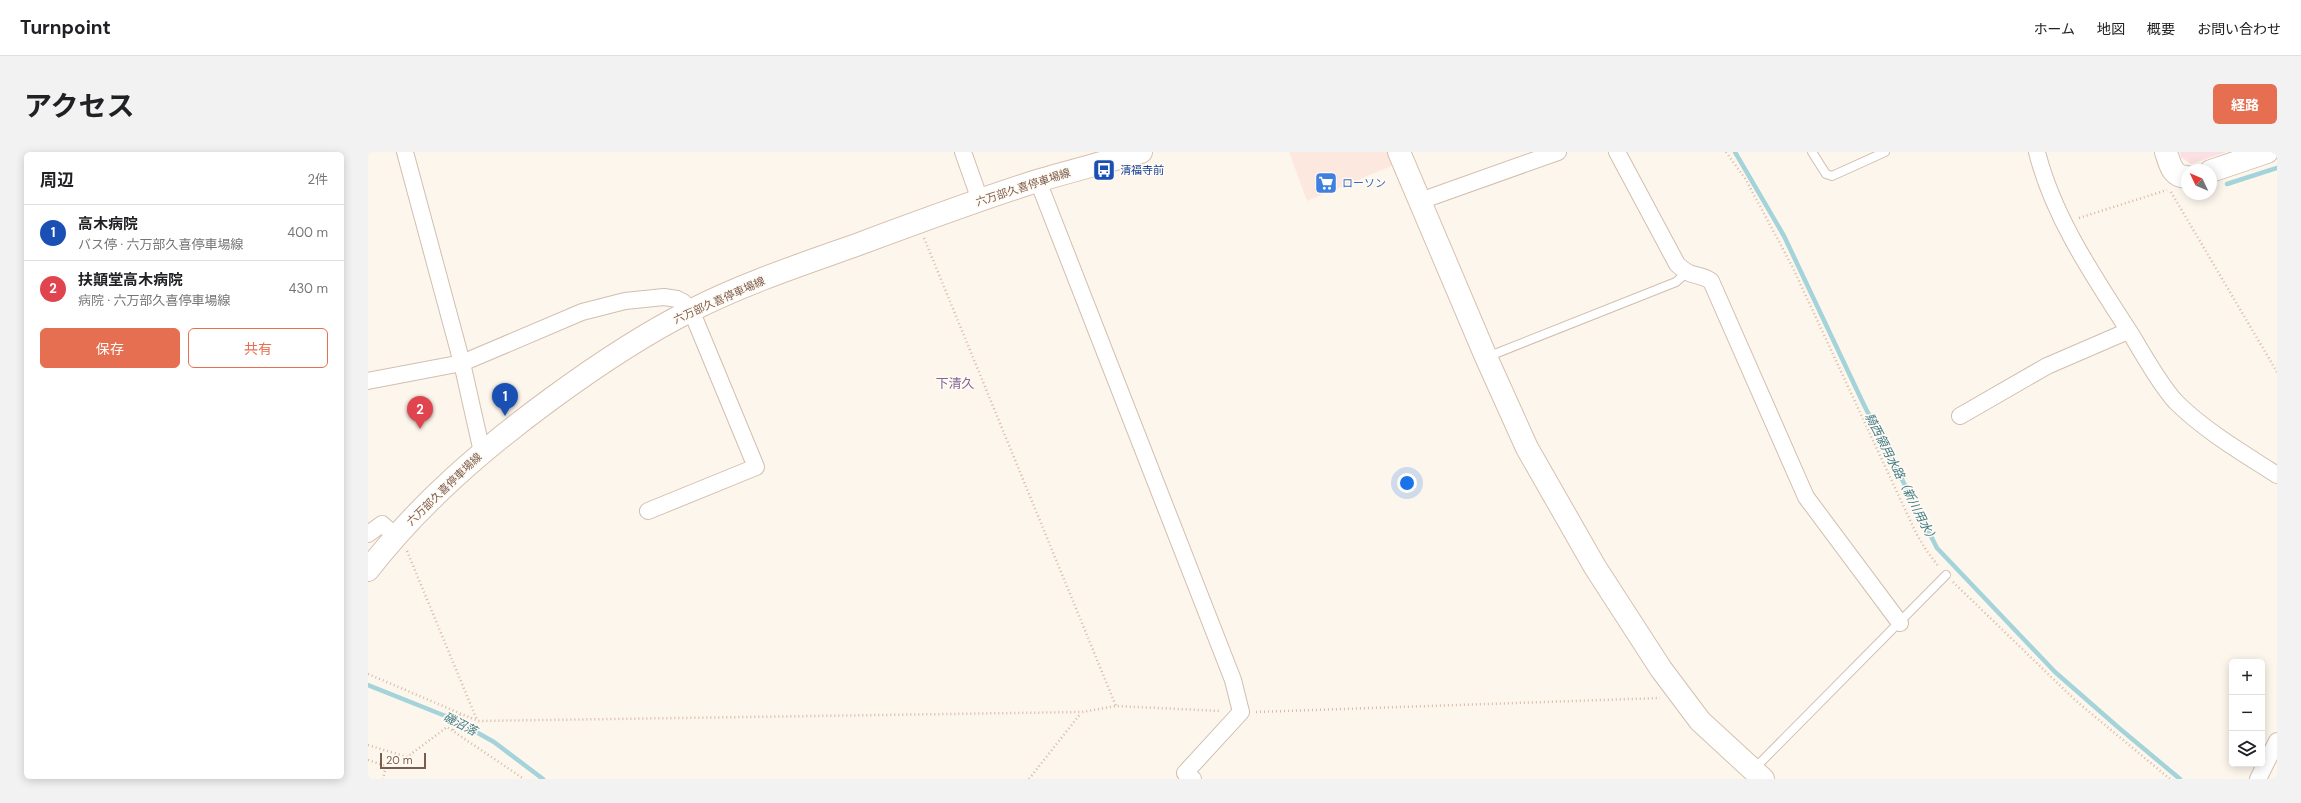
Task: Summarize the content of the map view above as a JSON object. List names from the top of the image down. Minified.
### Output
{"streets":{"main road":["六万部久喜停車場線"]},"districts":["下清久"],"water":["騎西領用水路（新川用水）","磯沼落"],"places":{"bus stop":["清福寺前"],"supermarket":["ローソン"]},"scale_bar":"20 m","north":"top left","page":{"header":"Turnpoint","nav":["ホーム","地図","概要","お問い合わせ"],"title":"アクセス","buttons":["経路",["保存","共有"]],"heading":["周辺","2件"],"list":[{"mark":"1","name":"高木病院","note":"バス停 · 六万部久喜停車場線","value":"400 m"},{"mark":"2","name":"扶顛堂高木病院","note":"病院 · 六万部久喜停車場線","value":"430 m"}],"pins":["1","2"],"map_buttons":["+","−"],"scale":"20 m"}}
